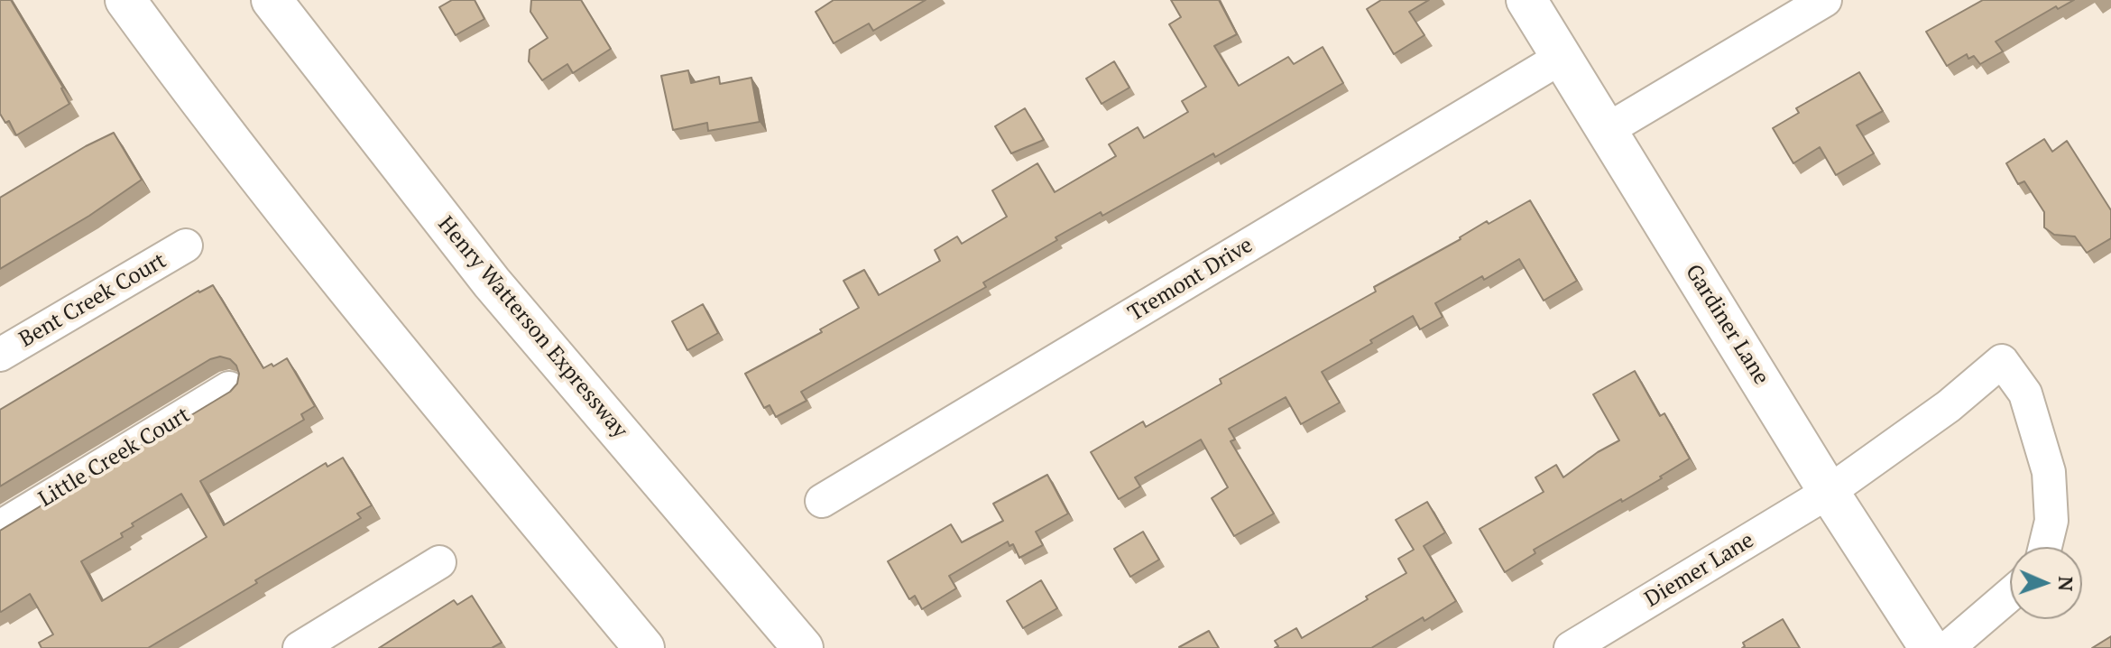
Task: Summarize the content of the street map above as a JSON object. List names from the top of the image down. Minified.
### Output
{"streets":{"main road":["Gardiner Lane","Henry Watterson Expressway"],"street":["Tremont Drive","Bent Creek Court","Little Creek Court","Diemer Lane"]},"crossings":[["Tremont Drive","Gardiner Lane"],["Gardiner Lane","Diemer Lane"]],"north":"right"}
